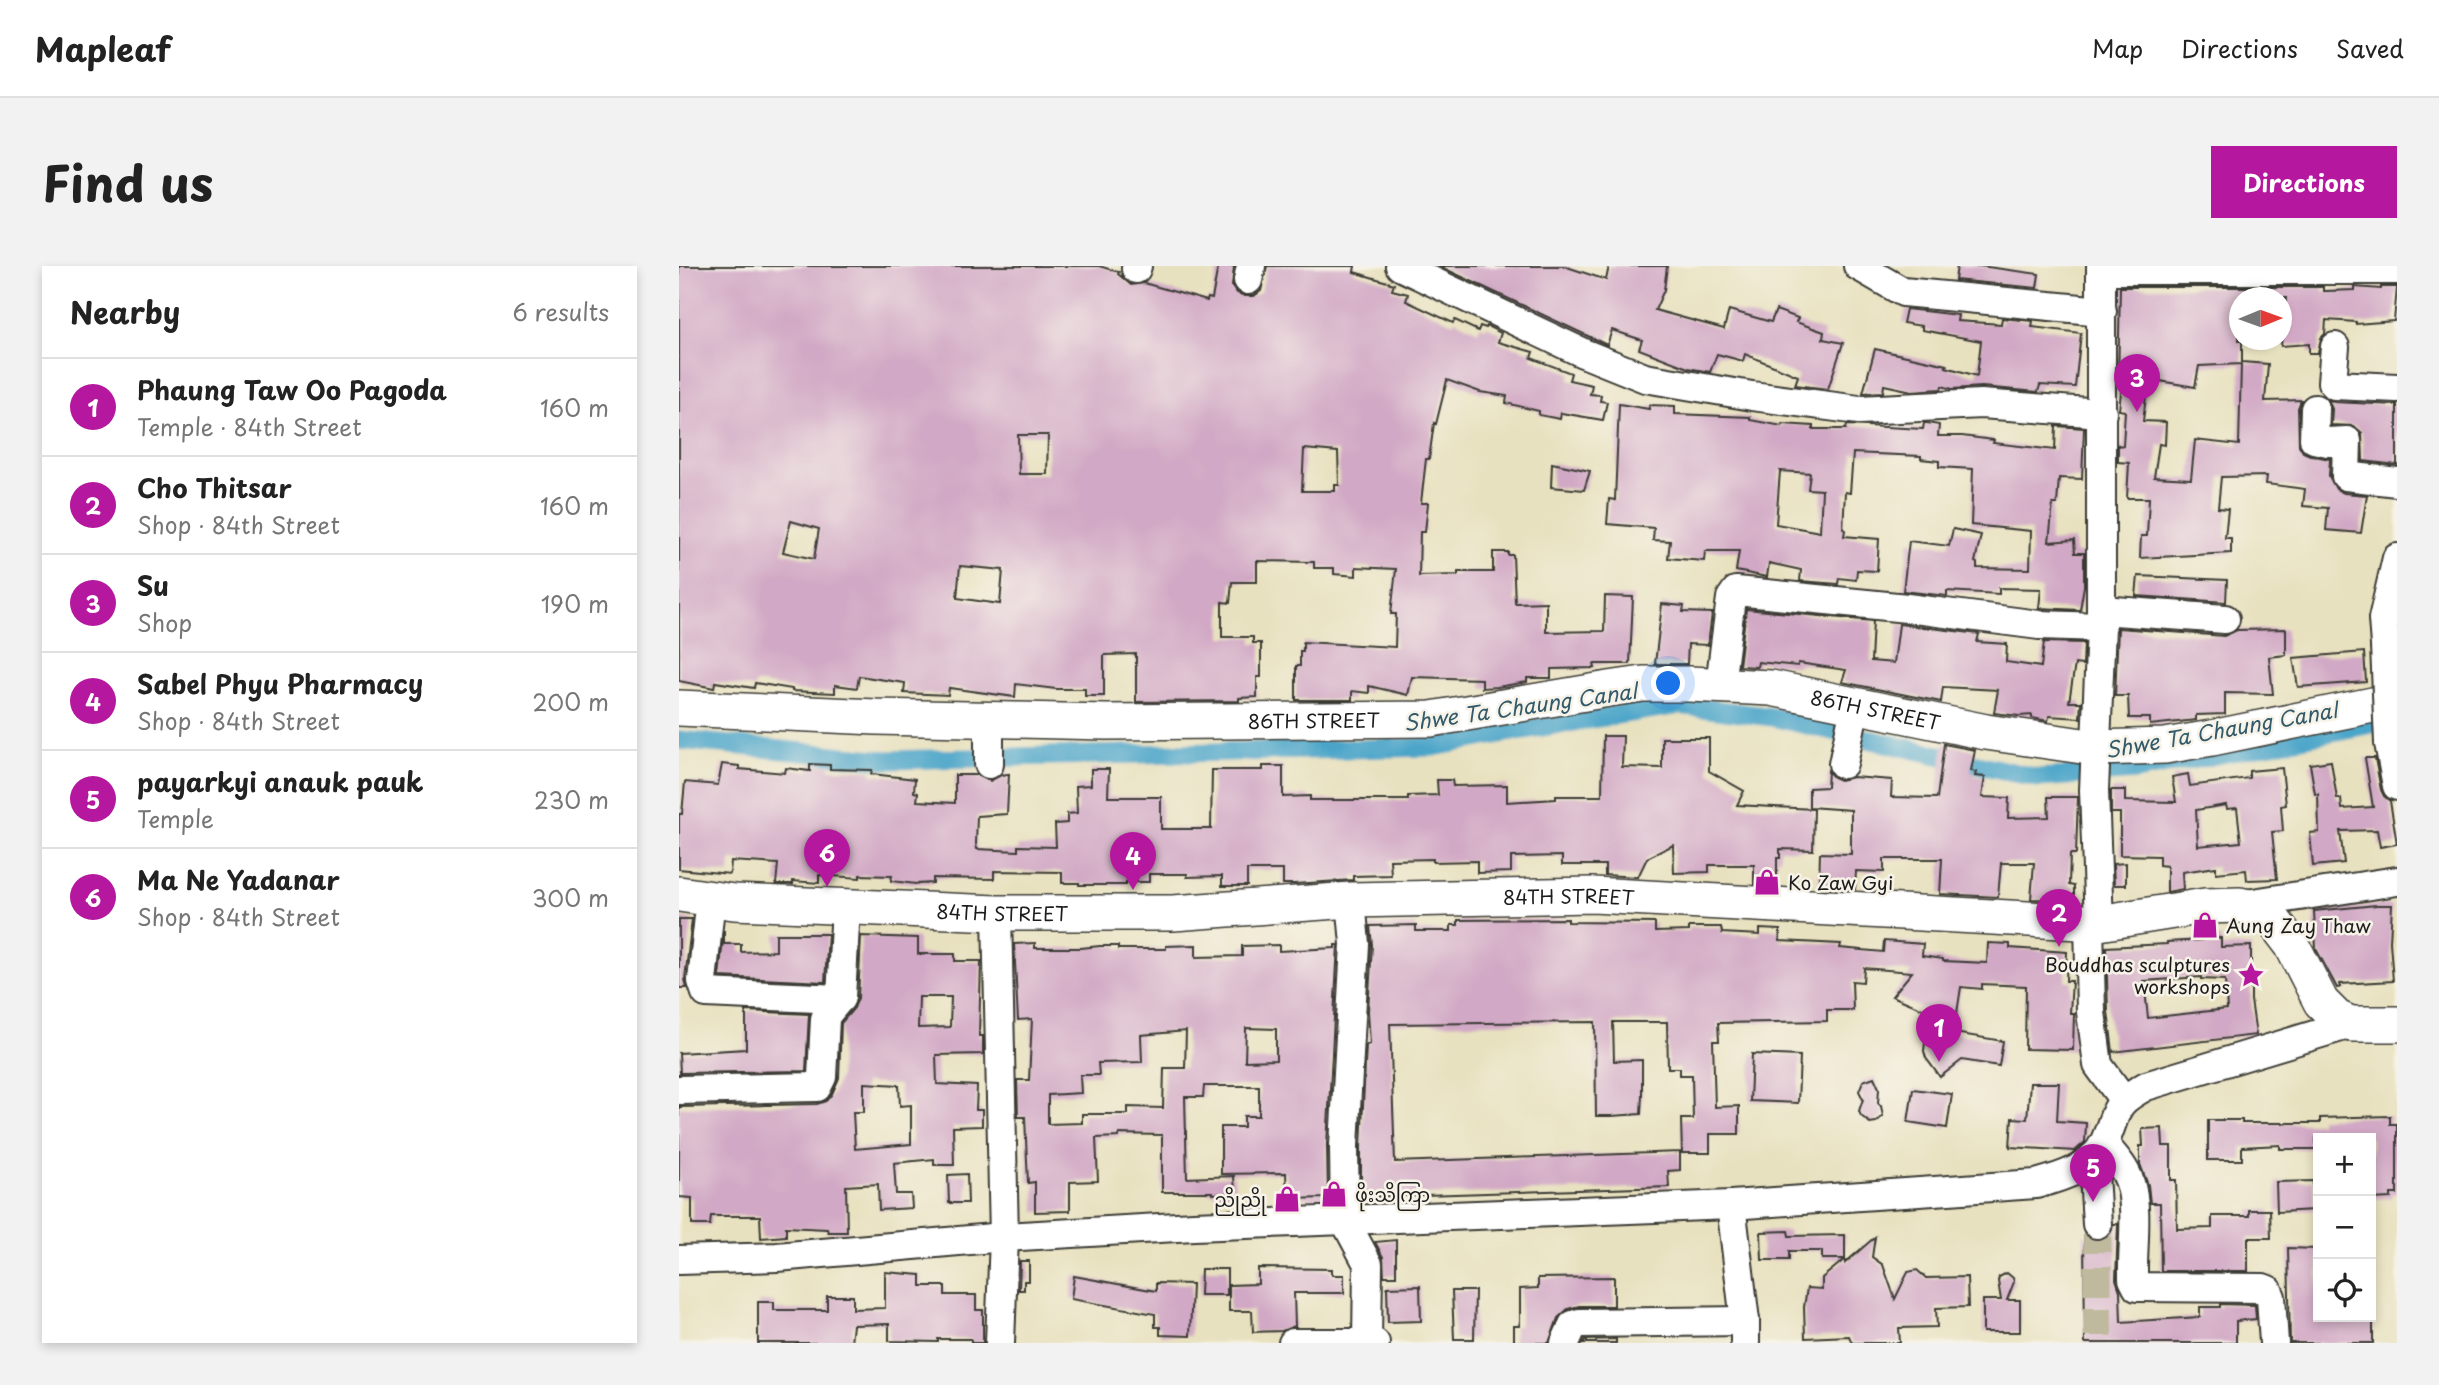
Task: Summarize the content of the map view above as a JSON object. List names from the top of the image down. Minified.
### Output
{"streets":{"main road":["86TH STREET","84TH STREET"]},"water":["Shwe Ta Chaung Canal"],"places":{"shop":["Ko Zaw Gyi","Aung Zay Thaw","ဖိုးသိကြာ","ညိုညို"],"place":["Bouddhas sculptures workshops"]},"north":"right","page":{"header":"Mapleaf","nav":["Map","Directions","Saved"],"title":"Find us","buttons":"Directions","heading":["Nearby","6 results"],"pins":["3","6","4","2","1","5"],"list":[{"mark":"1","name":"Phaung Taw Oo Pagoda","note":"Temple · 84th Street","value":"160 m"},{"mark":"2","name":"Cho Thitsar","note":"Shop · 84th Street","value":"160 m"},{"mark":"3","name":"Su","note":"Shop","value":"190 m"},{"mark":"4","name":"Sabel Phyu Pharmacy","note":"Shop · 84th Street","value":"200 m"},{"mark":"5","name":"payarkyi anauk pauk","note":"Temple","value":"230 m"},{"mark":"6","name":"Ma Ne Yadanar","note":"Shop · 84th Street","value":"300 m"}],"map_buttons":["+","−"]}}
